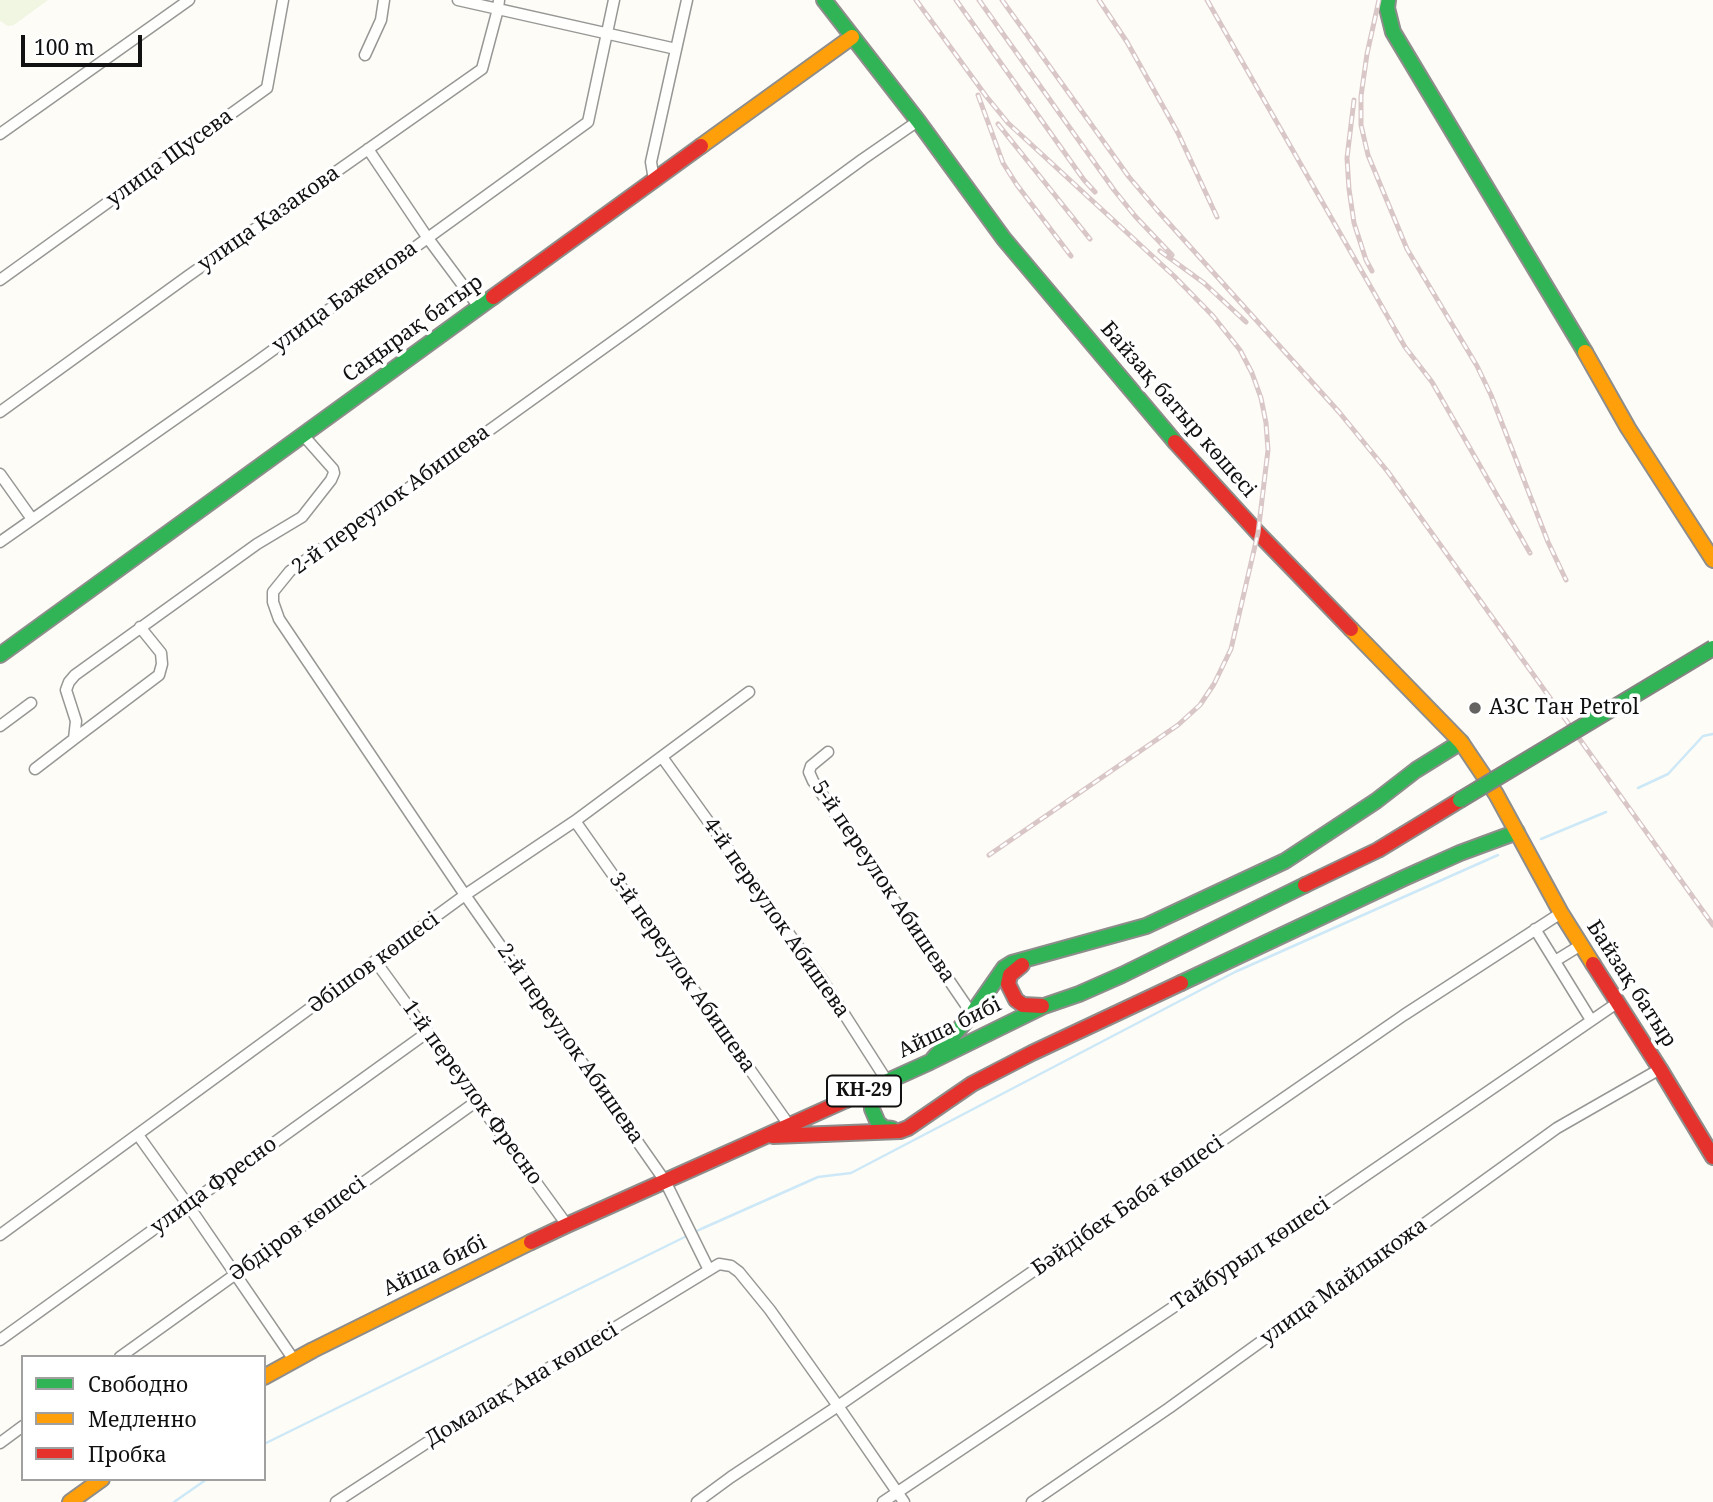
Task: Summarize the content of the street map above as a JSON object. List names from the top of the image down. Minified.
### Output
{"streets":{"main road":["Саңырақ батыр","Байзақ батыр көшесі","Байзақ батыр","Айша бибі","КН-29"],"street":["улица Щусева","улица Казакова","улица Баженова","2-й переулок Абишева","5-й переулок Абишева","4-й переулок Абишева","Әбішов көшесі","3-й переулок Абишева","1-й переулок Фресно","улица Фресно","Бәйдібек Баба көшесі","Әбдіров көшесі","Тайбурыл көшесі","улица Майлыкожа","Домалақ Ана көшесі"]},"crossings":[["Саңырақ батыр","Байзақ батыр көшесі"],["Байзақ батыр көшесі","2-й переулок Абишева"],["Байзақ батыр көшесі","Байзақ батыр"],["2-й переулок Абишева","Әбішов көшесі"],["2-й переулок Абишева","Айша бибі"],["2-й переулок Абишева","Домалақ Ана көшесі"],["4-й переулок Абишева","Әбішов көшесі"],["4-й переулок Абишева","Айша бибі"],["Әбішов көшесі","3-й переулок Абишева"],["Әбішов көшесі","1-й переулок Фресно"],["3-й переулок Абишева","Айша бибі"],["Байзақ батыр","Бәйдібек Баба көшесі"],["Байзақ батыр","Тайбурыл көшесі"],["Байзақ батыр","улица Майлыкожа"],["Айша бибі","1-й переулок Фресно"],["1-й переулок Фресно","улица Фресно"],["1-й переулок Фресно","Әбдіров көшесі"]],"places":["АЗС Тан Petrol"],"legend":["Свободно","Медленно","Пробка"],"scale_bar":"100 m"}
